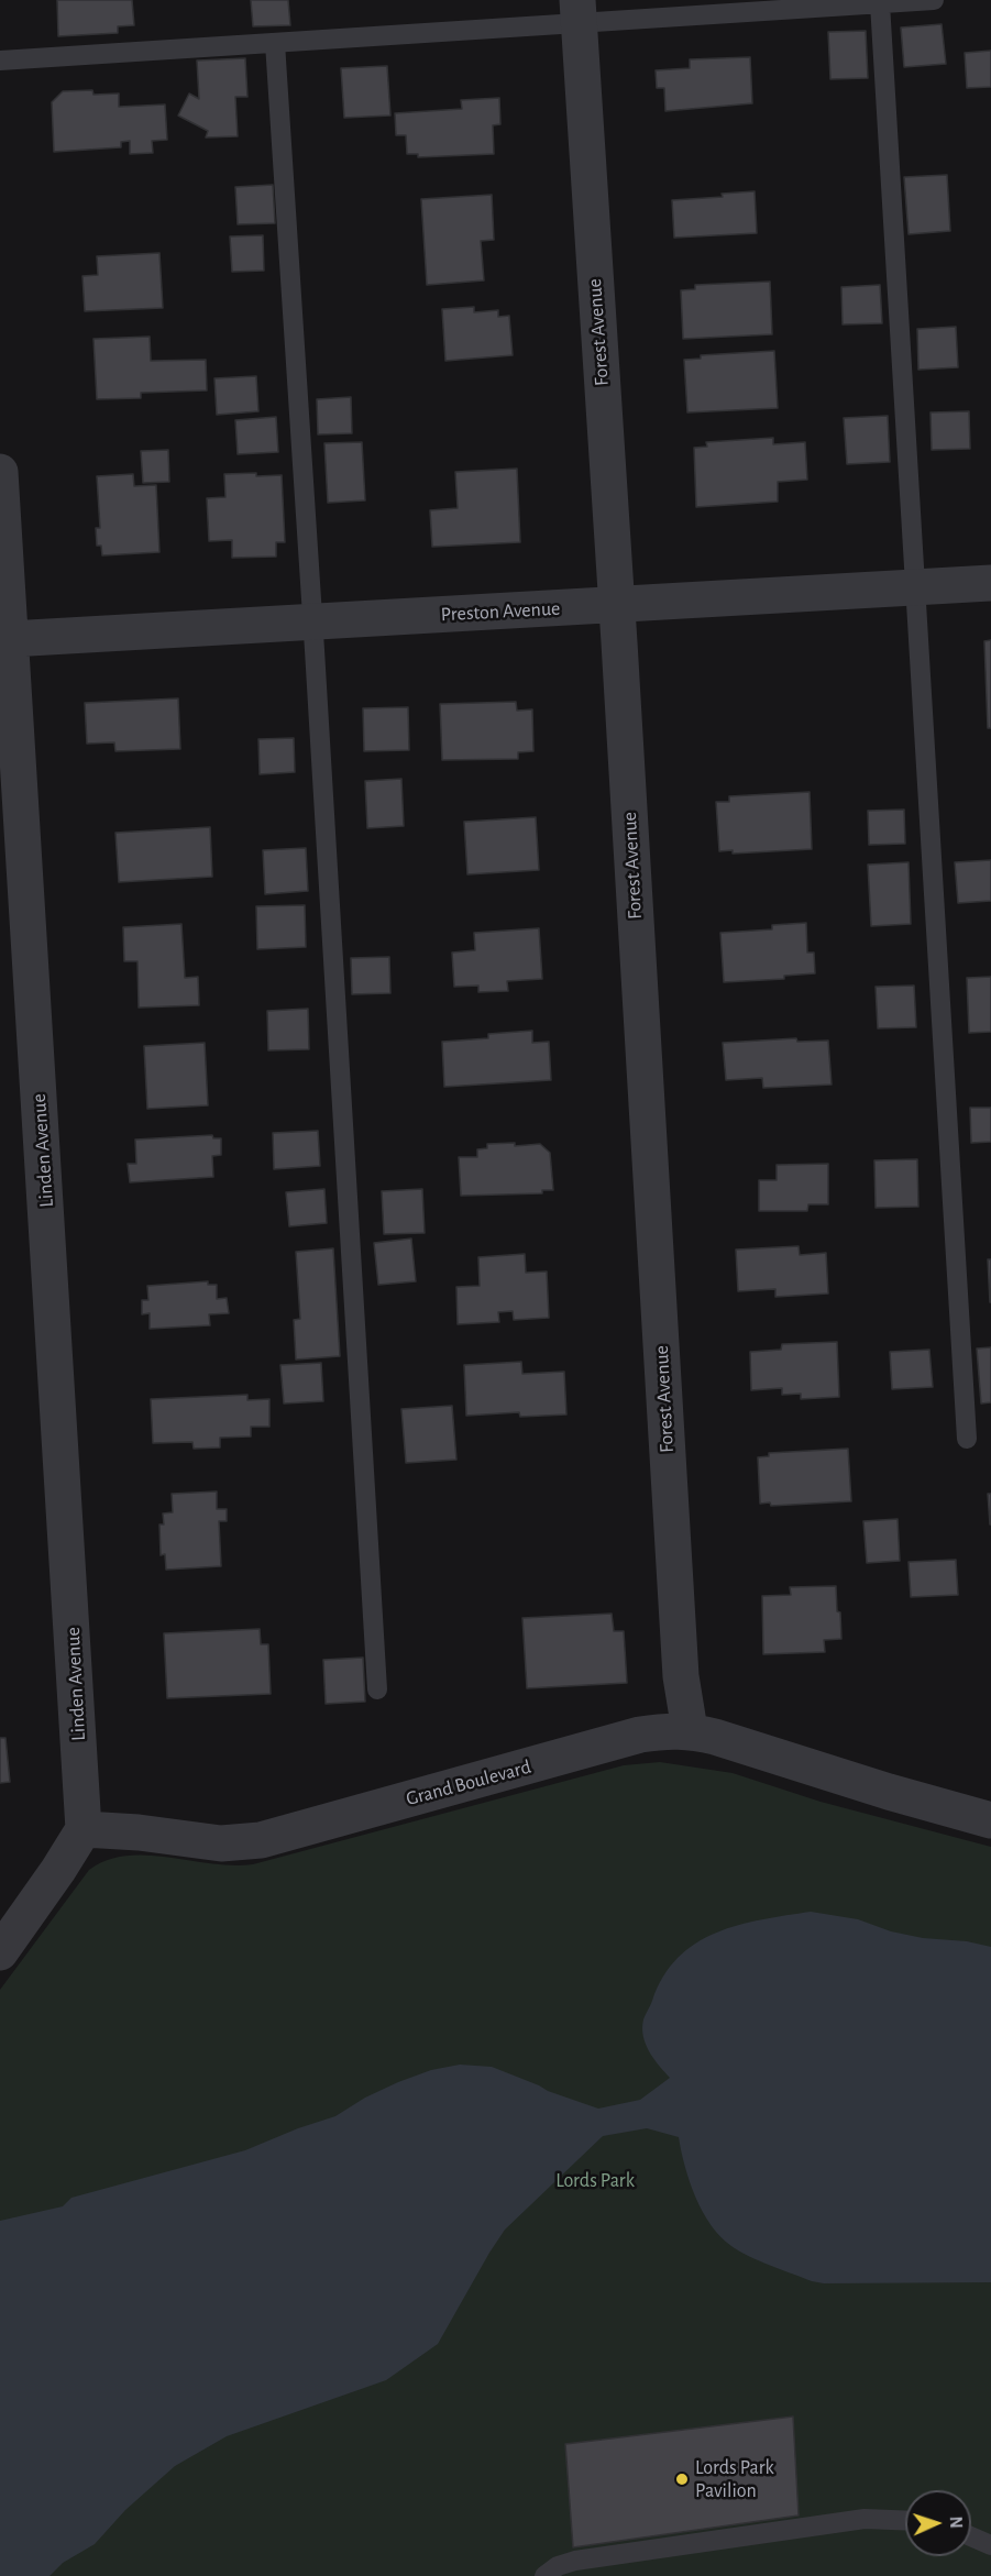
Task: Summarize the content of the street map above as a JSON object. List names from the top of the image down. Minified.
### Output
{"streets":{"street":["Forest Avenue","Preston Avenue","Linden Avenue","Grand Boulevard"]},"crossings":[["Forest Avenue","Preston Avenue"],["Forest Avenue","Grand Boulevard"],["Preston Avenue","Linden Avenue"],["Linden Avenue","Grand Boulevard"]],"parks":["Lords Park"],"places":["Lords Park Pavilion"],"north":"right"}
